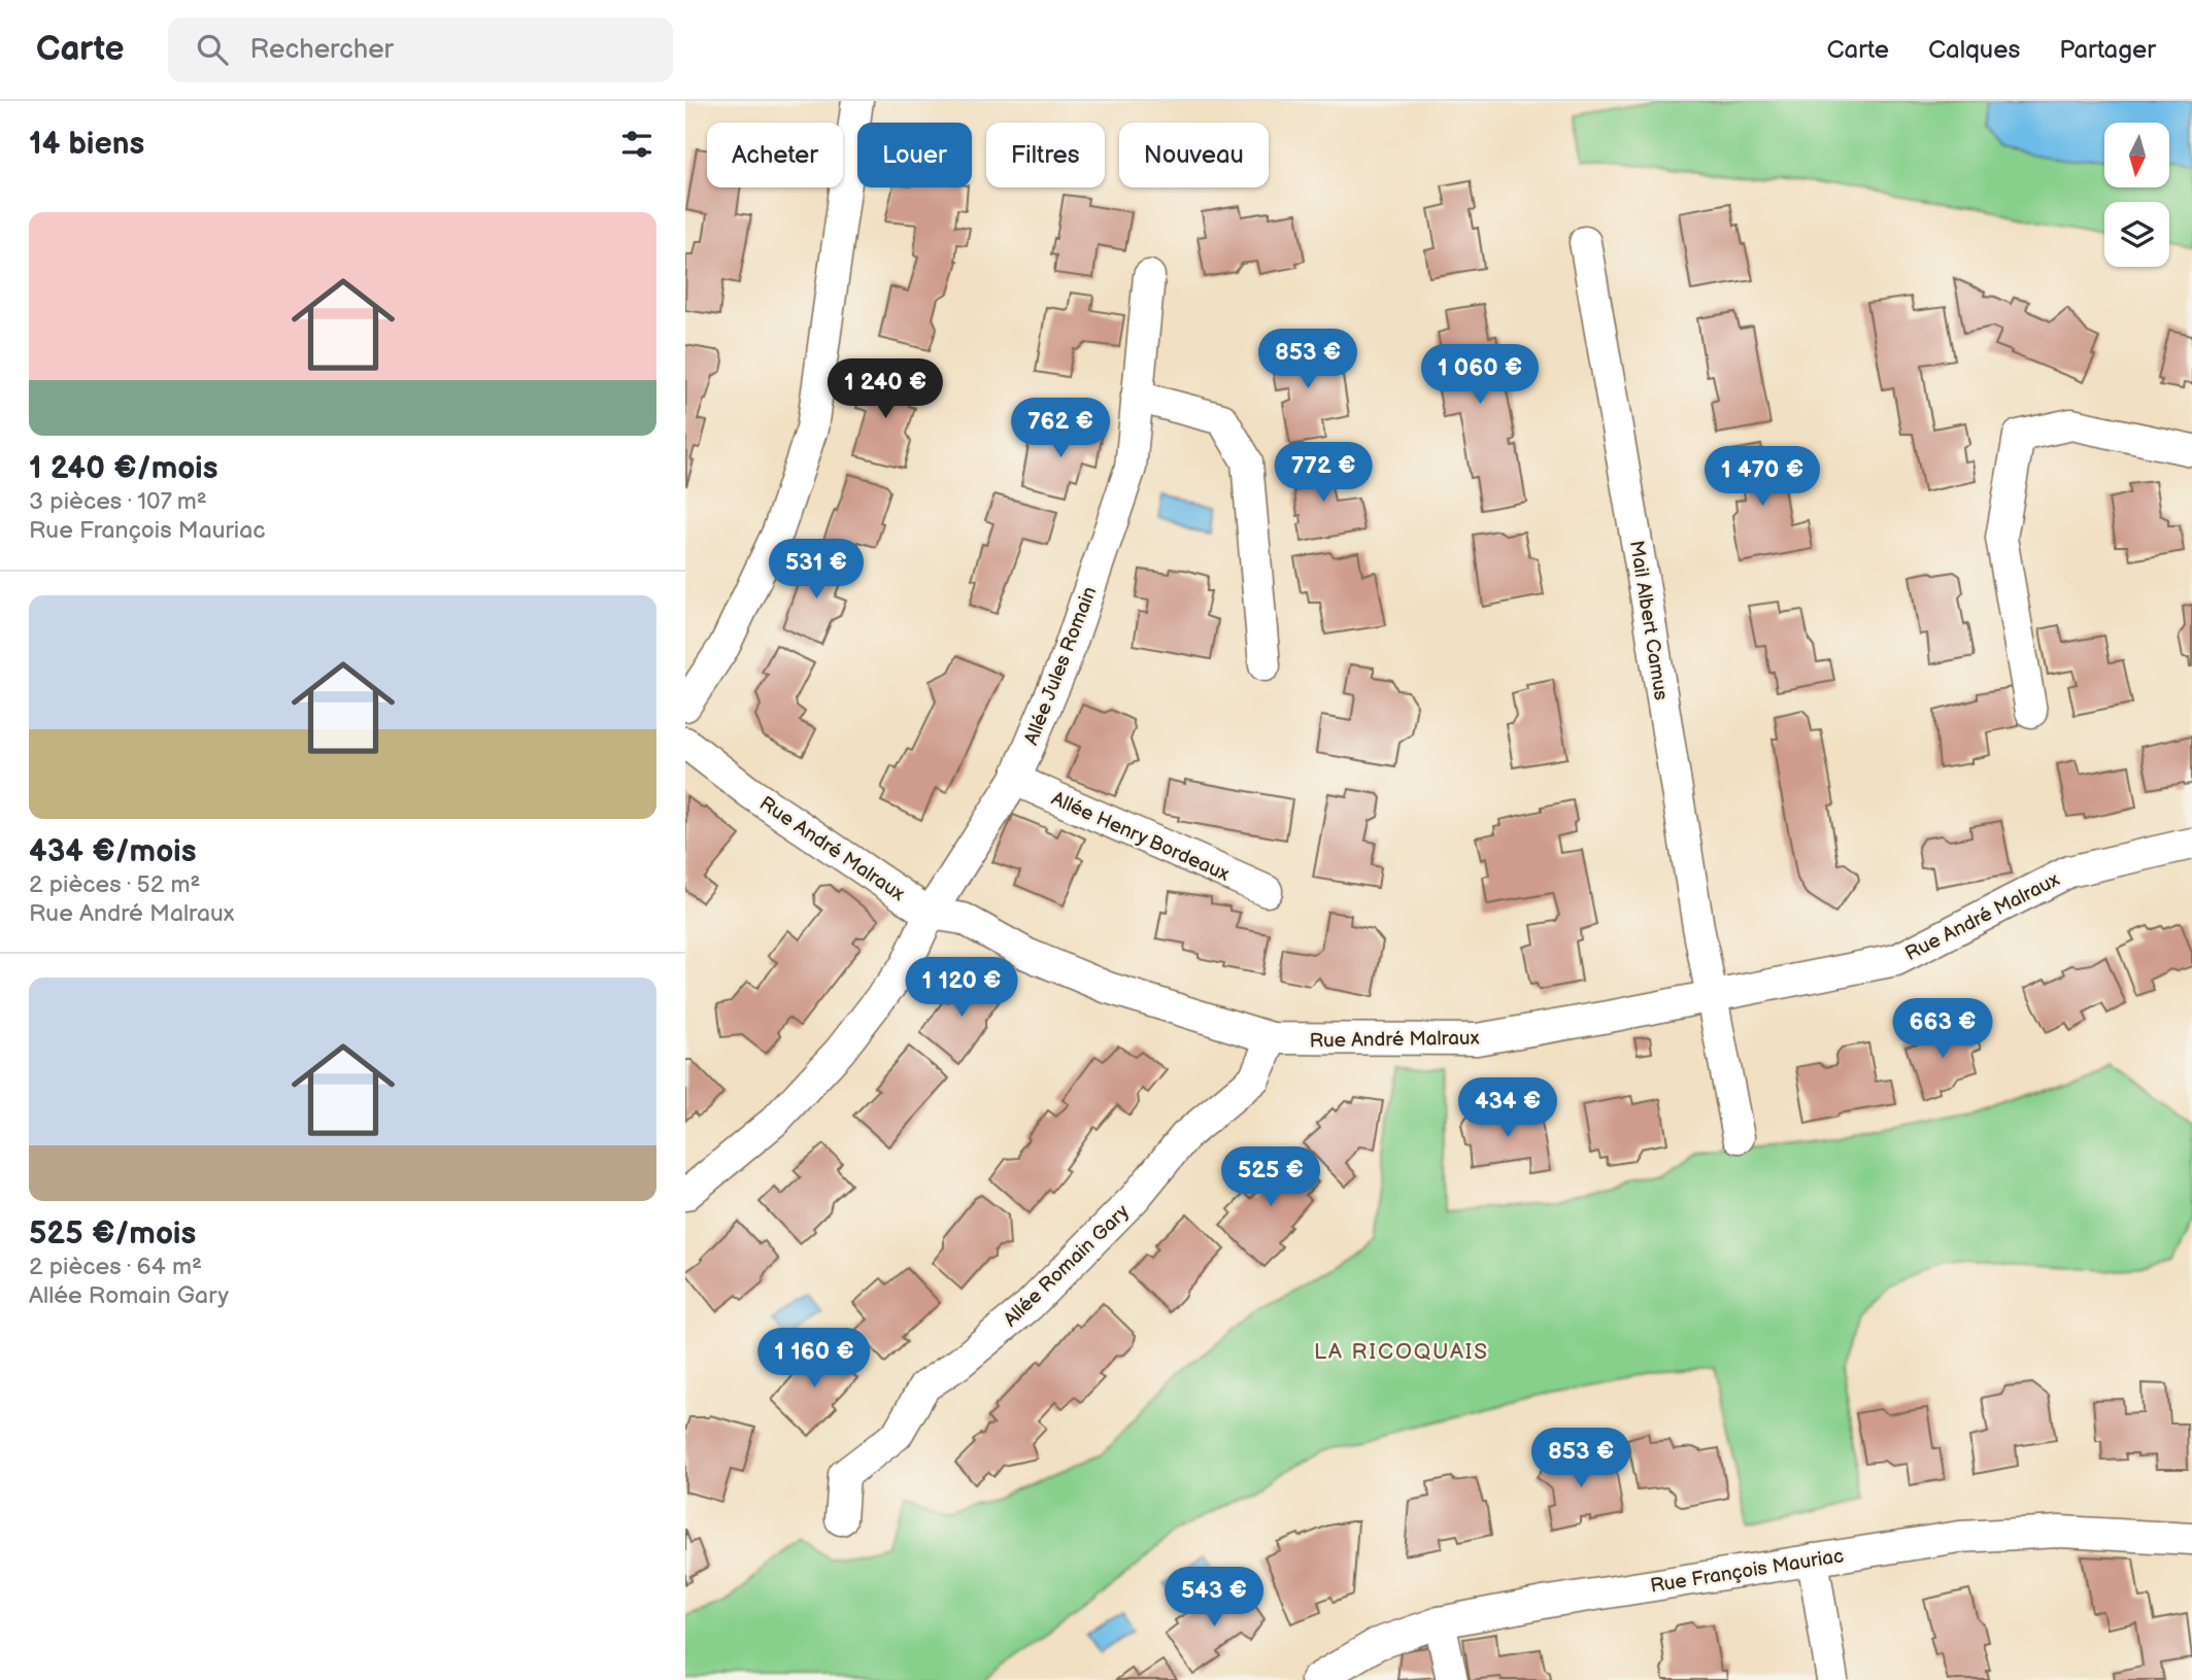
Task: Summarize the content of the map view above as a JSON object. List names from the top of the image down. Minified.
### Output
{"streets":{"street":["Mail Albert Camus","Allée Jules Romain","Allée Henry Bordeaux","Rue André Malraux","Allée Romain Gary","Rue François Mauriac"]},"crossings":[["Mail Albert Camus","Rue André Malraux"],["Allée Jules Romain","Allée Henry Bordeaux"],["Allée Jules Romain","Rue André Malraux"],["Rue André Malraux","Allée Romain Gary"]],"districts":["LA RICOQUAIS"],"north":"bottom","page":{"header":"Carte","search":"Rechercher","nav":["Carte","Calques","Partager"],"heading":"14 biens","chip":["Acheter","Louer","Filtres","Nouveau"],"list":[{"name":"1 240 €/mois","note":"3 pièces · 107 m² · Rue François Mauriac"},{"name":"434 €/mois","note":"2 pièces · 52 m² · Rue André Malraux"},{"name":"525 €/mois","note":"2 pièces · 64 m² · Allée Romain Gary"}],"price":["853 €","1 060 €","1 240 €","762 €","772 €","1 470 €","531 €","1 120 €","663 €","434 €","525 €","1 160 €","853 €","543 €"]}}
